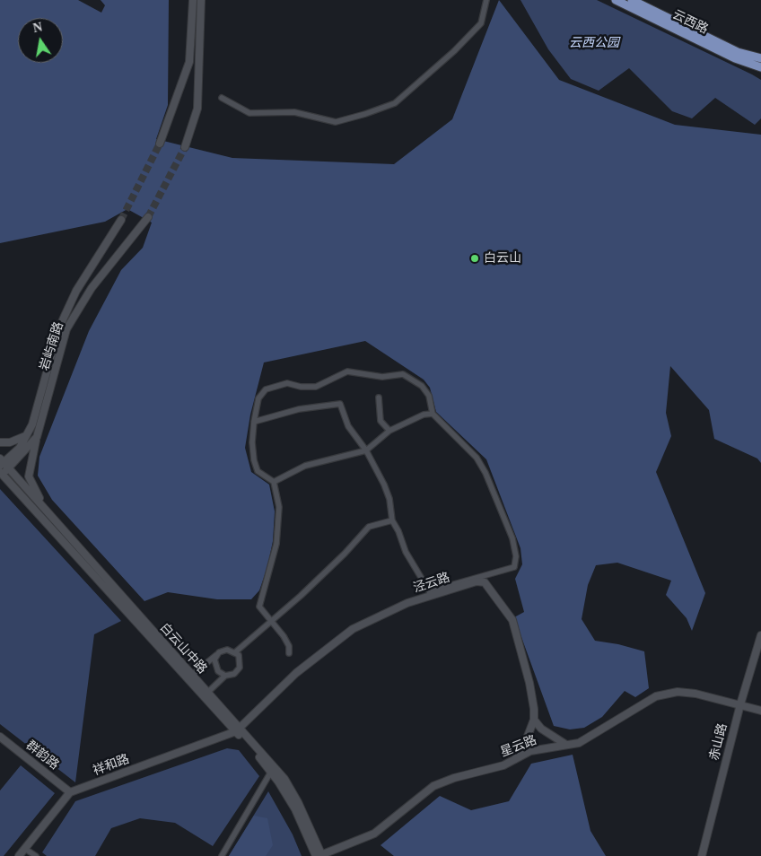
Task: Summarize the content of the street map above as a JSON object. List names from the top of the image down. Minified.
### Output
{"streets":{"main road":["云西路","岩屿南路","泾云路","白云山中路","赤山路","星云路","群韵路","祥和路"]},"crossings":[["岩屿南路","白云山中路"],["泾云路","白云山中路"],["泾云路","星云路"],["泾云路","祥和路"],["白云山中路","星云路"],["白云山中路","祥和路"],["赤山路","星云路"],["群韵路","祥和路"]],"parks":["云西公园"],"places":["白云山"],"north":"top"}
